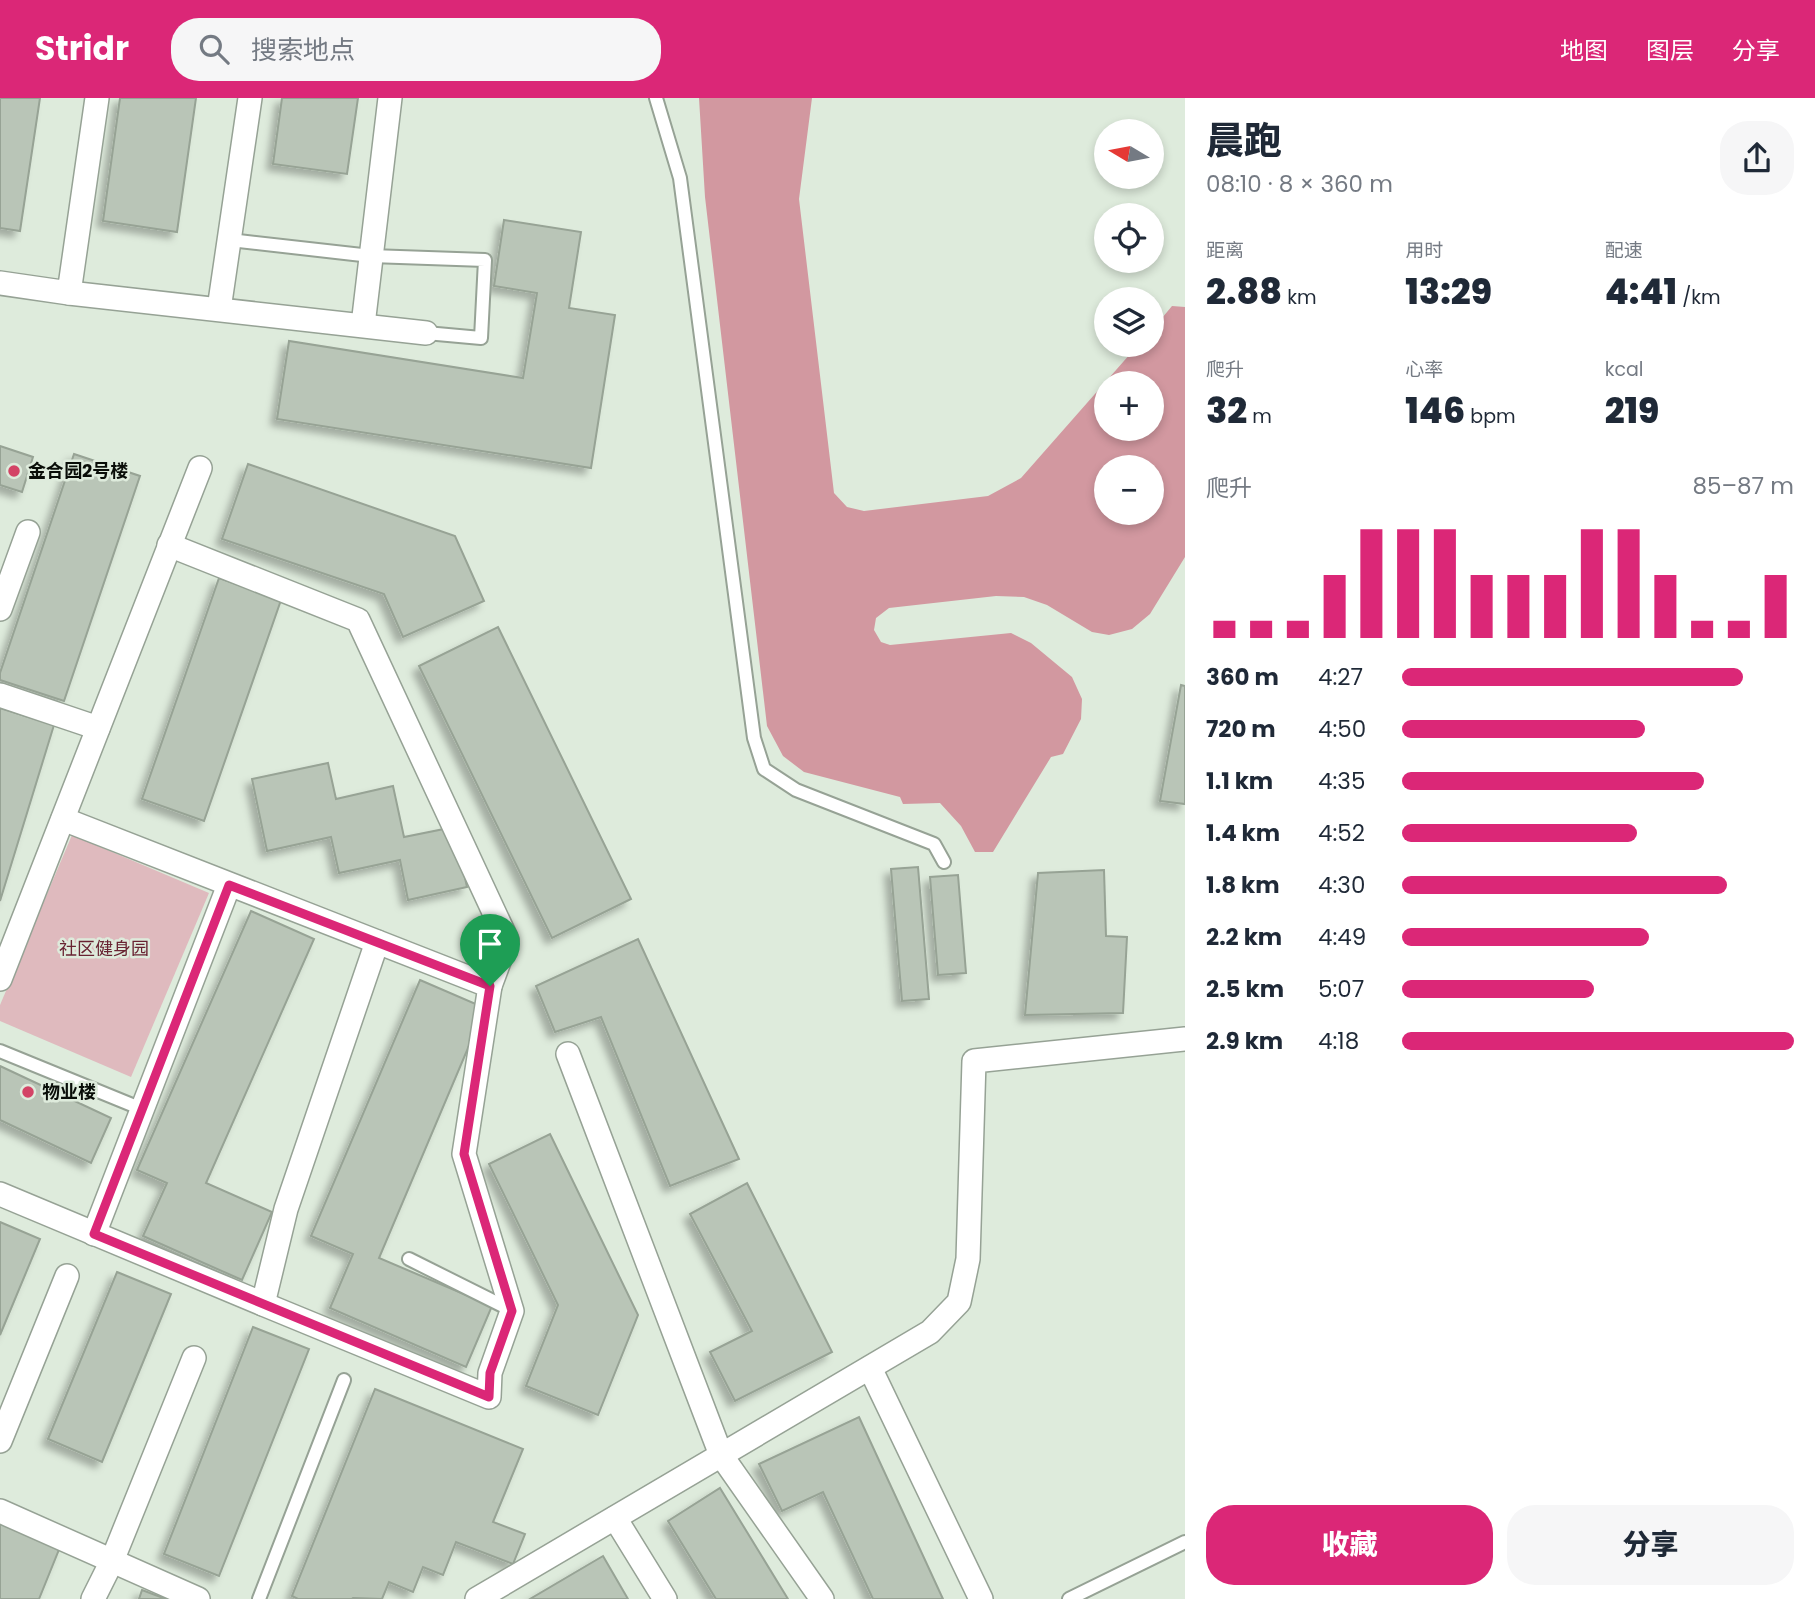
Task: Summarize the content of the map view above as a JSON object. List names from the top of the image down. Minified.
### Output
{"parks":["社区健身园"],"places":["金合园2号楼","物业楼"],"north":"left","page":{"header":"Stridr","search":"搜索地点","nav":["地图","图层","分享"],"heading":["晨跑","08:10 · 8 × 360 m"],"map_buttons":["+","−"],"stats":[["距离","2.88 km"],["用时","13:29"],["配速","4:41 /km"],["爬升","32 m"],["心率","146 bpm"],["kcal","219"]],"chart":["爬升","85–87 m"],"list":[{"name":"360 m","note":"4:27"},{"name":"720 m","note":"4:50"},{"name":"1.1 km","note":"4:35"},{"name":"1.4 km","note":"4:52"},{"name":"1.8 km","note":"4:30"},{"name":"2.2 km","note":"4:49"},{"name":"2.5 km","note":"5:07"},{"name":"2.9 km","note":"4:18"}],"buttons":["收藏","分享"]}}
